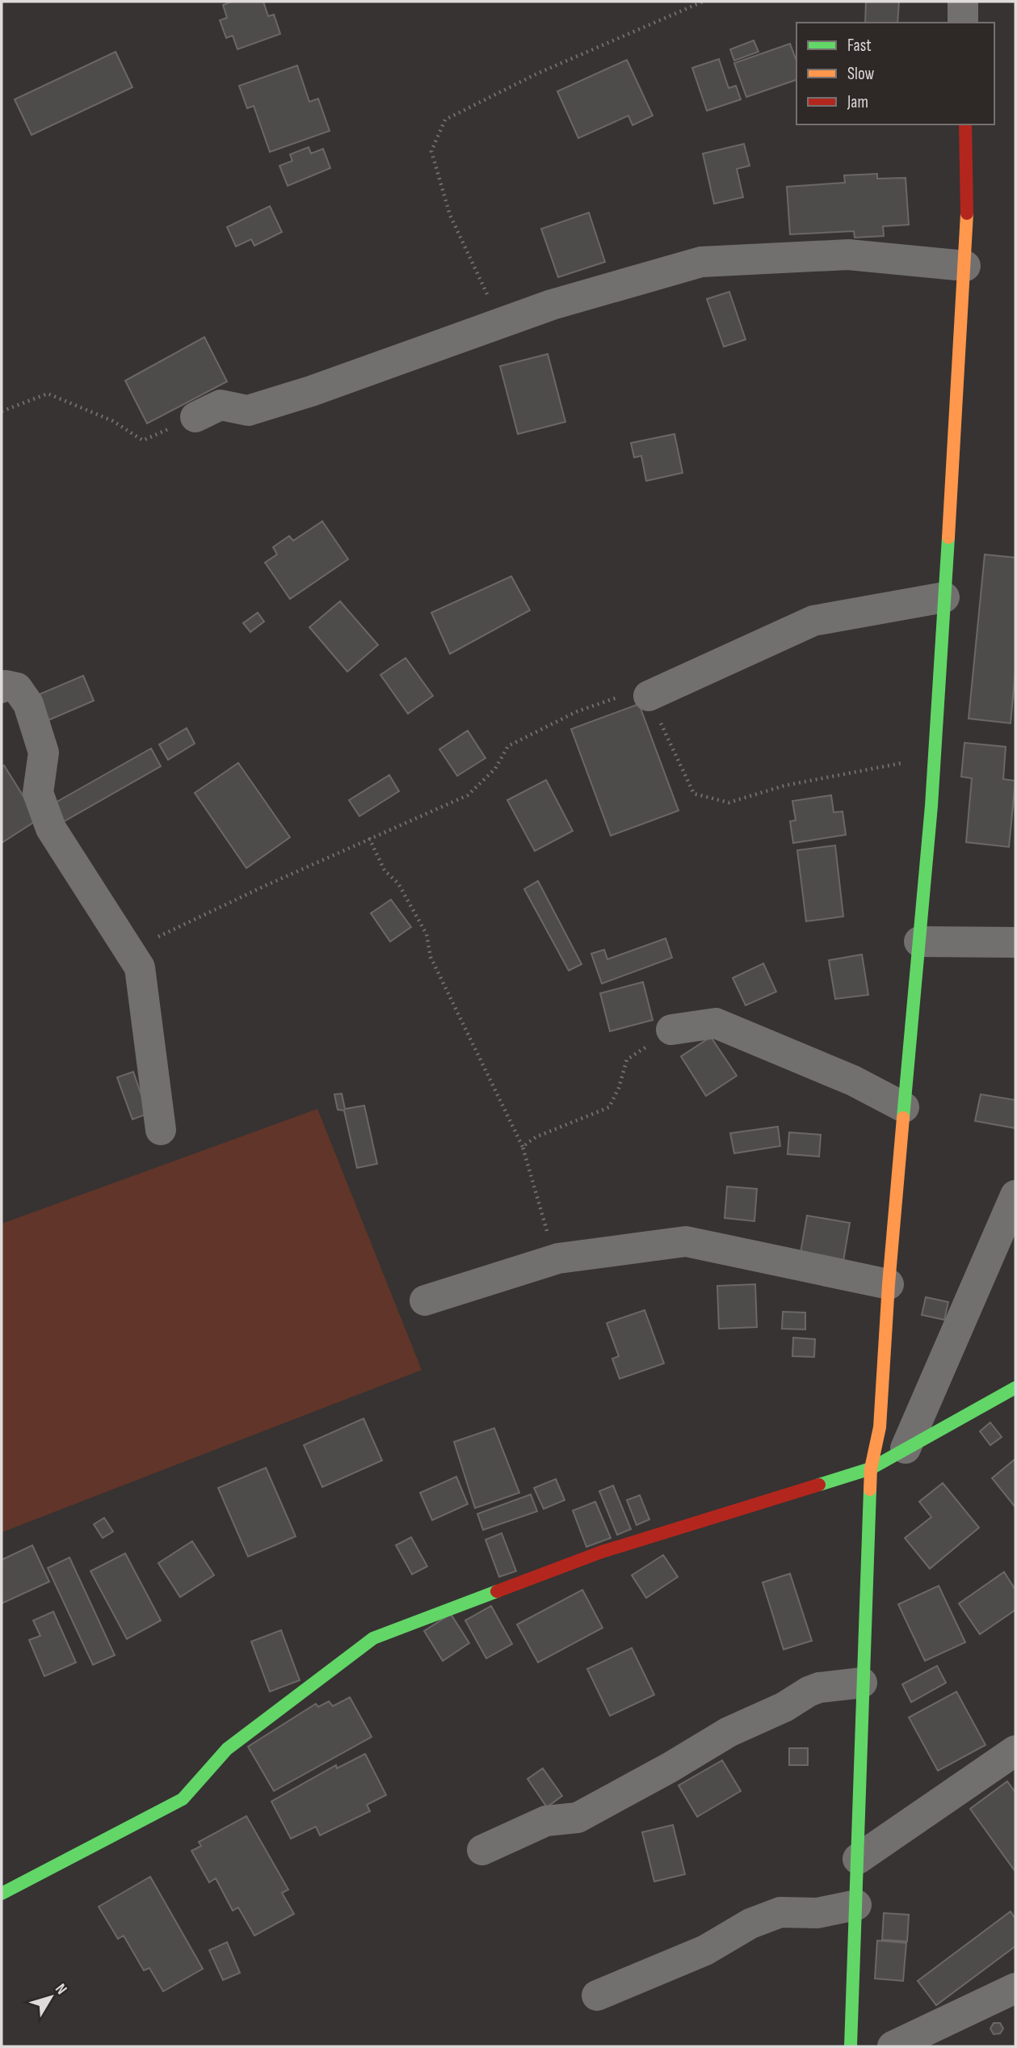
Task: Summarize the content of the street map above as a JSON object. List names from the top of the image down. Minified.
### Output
{"legend":["Fast","Slow","Jam"],"north":"top right"}
